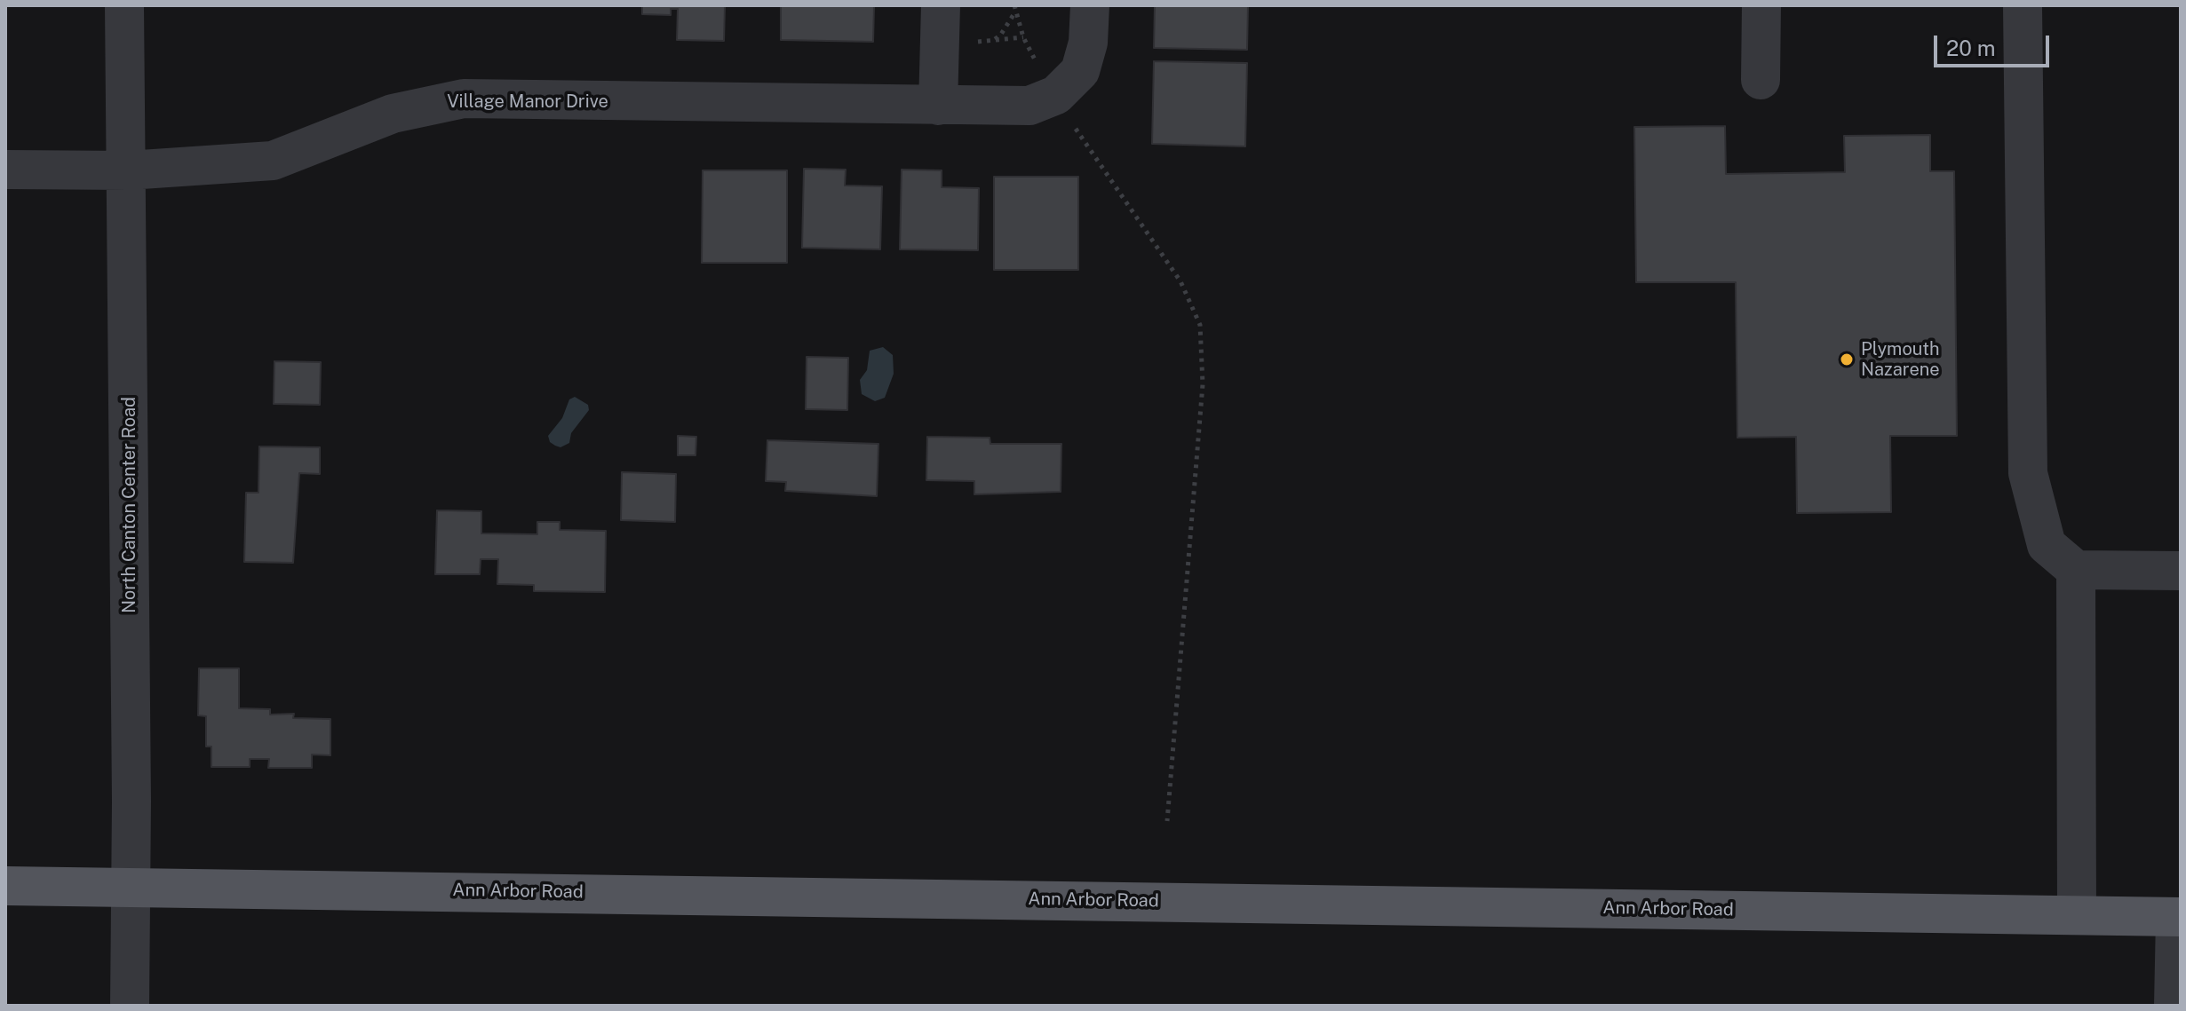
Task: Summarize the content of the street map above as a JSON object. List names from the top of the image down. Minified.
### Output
{"streets":{"main road":["Ann Arbor Road"],"street":["Village Manor Drive","North Canton Center Road"]},"crossings":[["Village Manor Drive","North Canton Center Road"],["North Canton Center Road","Ann Arbor Road"]],"places":["Plymouth Nazarene"],"scale_bar":"20 m"}
